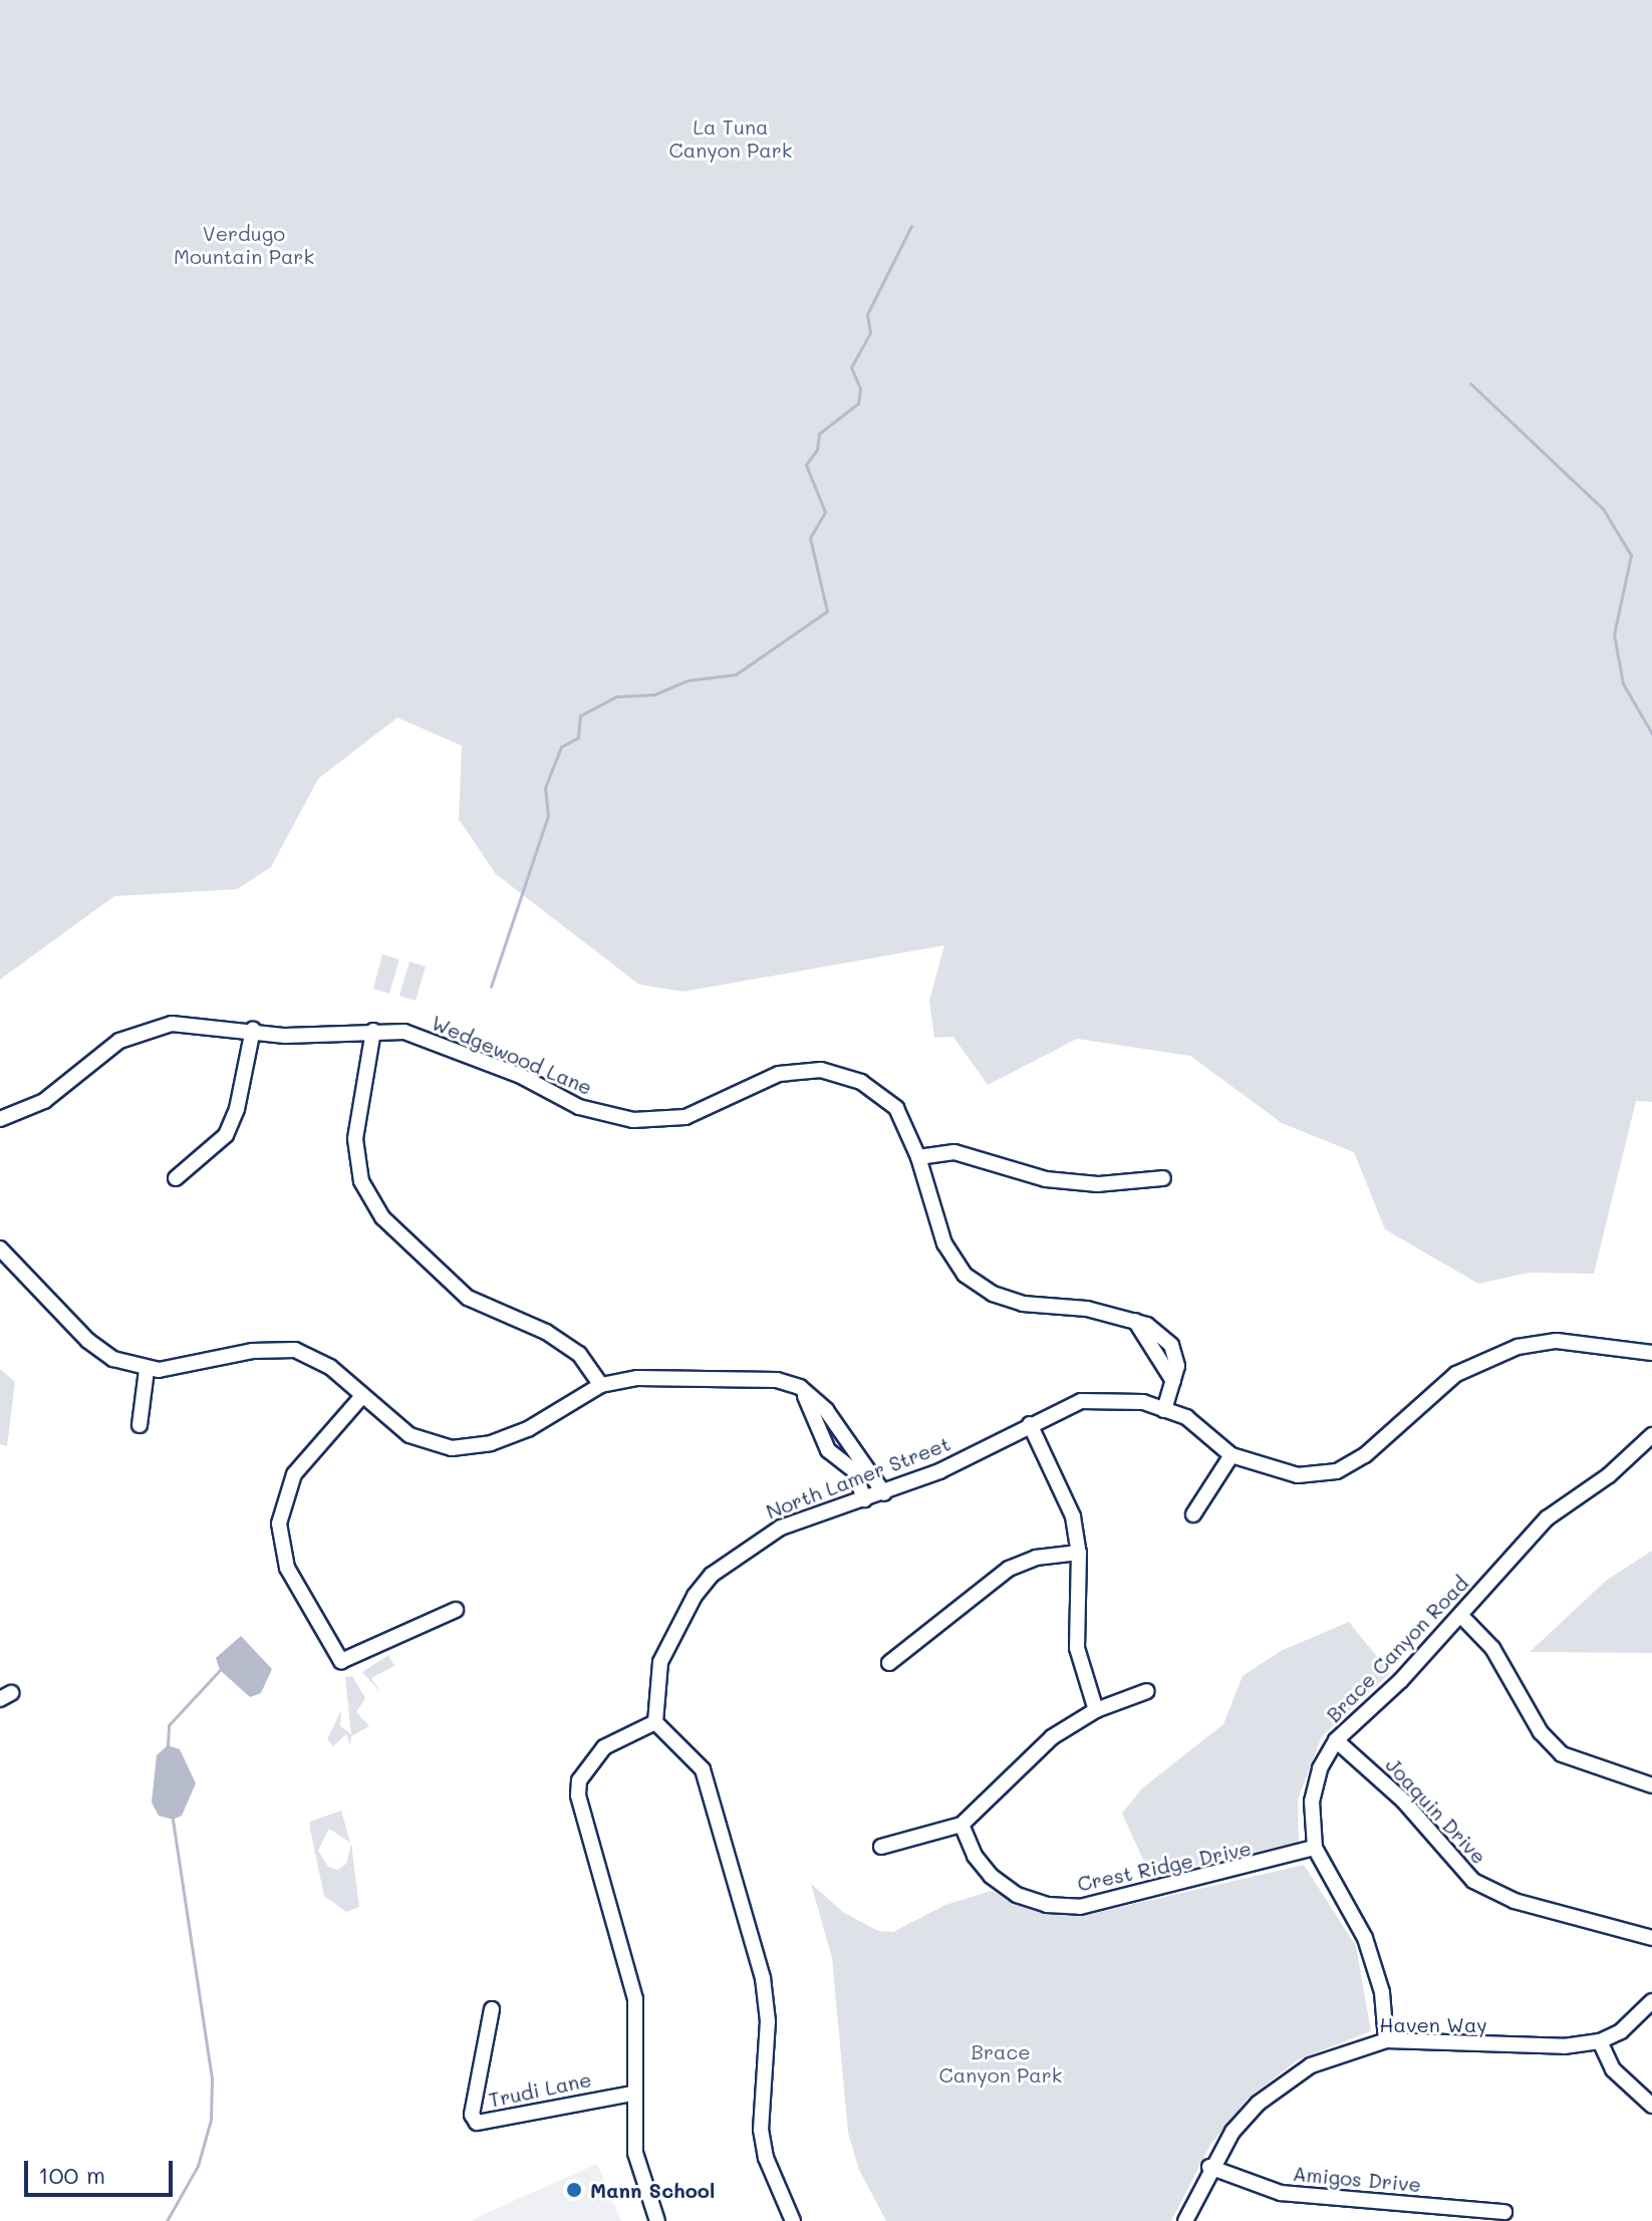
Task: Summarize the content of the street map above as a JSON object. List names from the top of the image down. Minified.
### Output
{"streets":{"street":["Wedgewood Lane","North Lamer Street","Brace Canyon Road","Joaquin Drive","Crest Ridge Drive","Haven Way","Trudi Lane","Amigos Drive"]},"crossings":[["Wedgewood Lane","North Lamer Street"],["Brace Canyon Road","Joaquin Drive"],["Brace Canyon Road","Crest Ridge Drive"],["Brace Canyon Road","Haven Way"],["Haven Way","Amigos Drive"]],"parks":["La Tuna Canyon Park","Verdugo Mountain Park","Brace Canyon Park"],"places":["Mann School"],"scale_bar":"100 m"}
